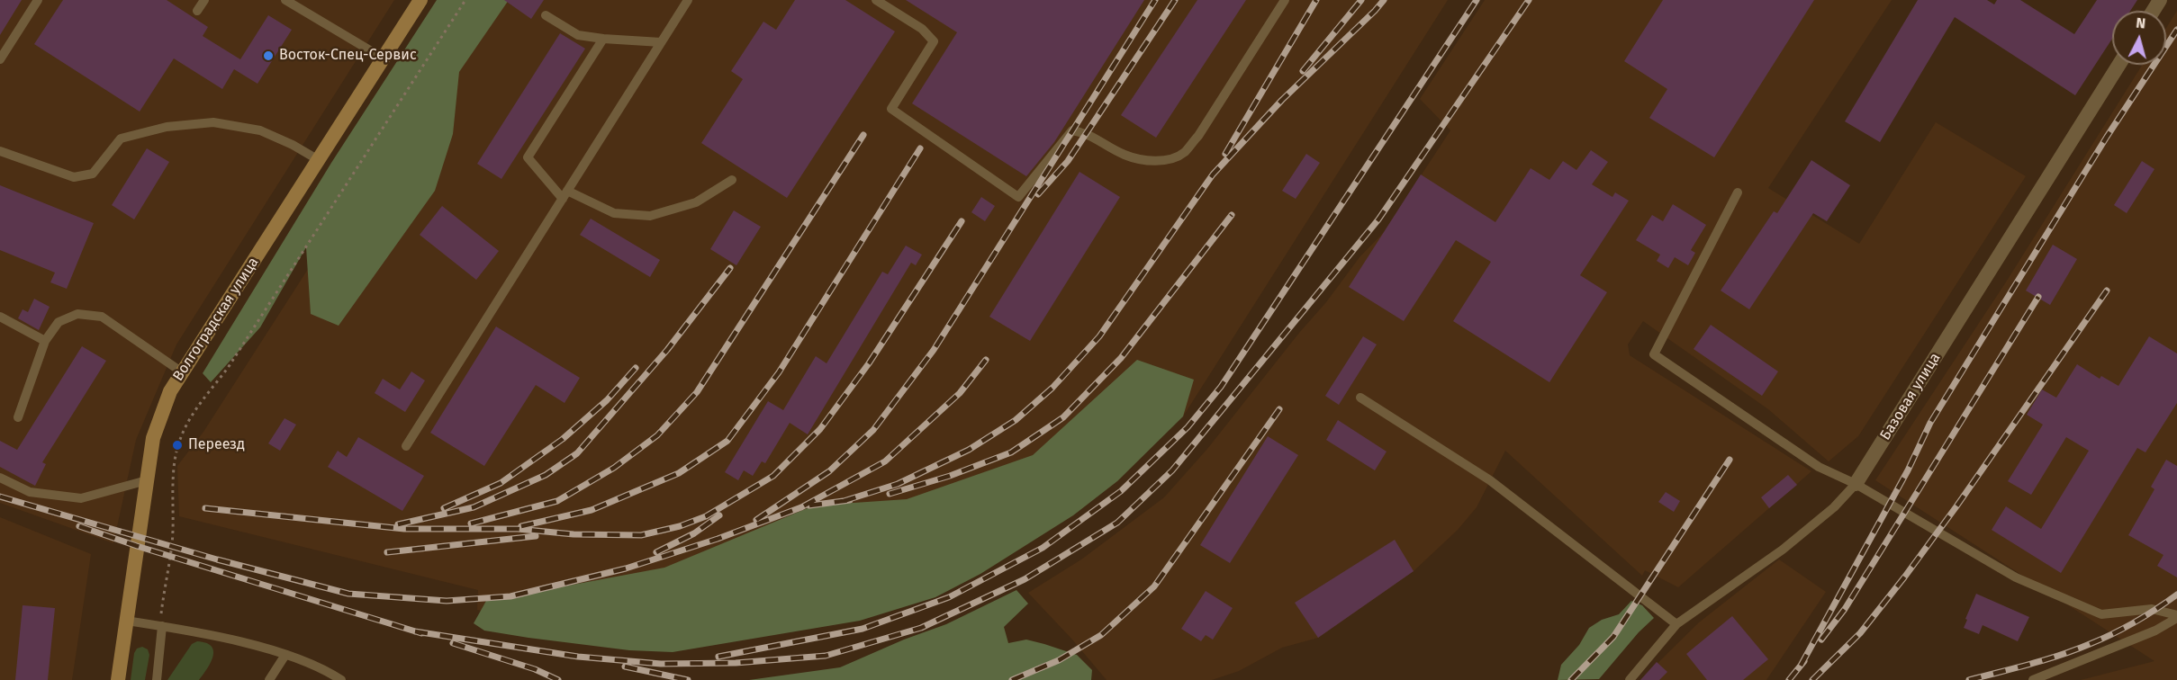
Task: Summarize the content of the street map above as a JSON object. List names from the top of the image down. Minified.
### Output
{"streets":{"main road":["Волгоградская улица"],"street":["Базовая улица"]},"places":["Восток-Спец-Сервис","Переезд"],"north":"top"}
